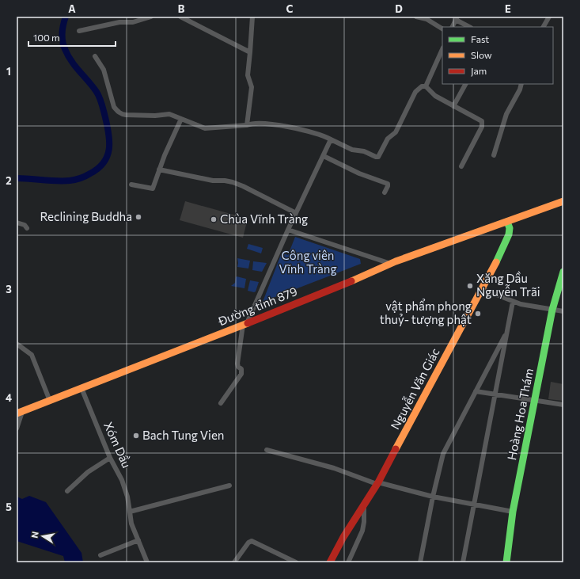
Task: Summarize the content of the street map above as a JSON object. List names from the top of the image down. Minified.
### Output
{"streets":{"main road":["Đường tỉnh 879","Nguyễn Văn Giác","Hoàng Hoa Thám"],"street":["Xóm Dầu"]},"crossings":[["Đường tỉnh 879","Nguyễn Văn Giác"],["Đường tỉnh 879","Xóm Dầu"]],"parks":["Công viên Vĩnh Tràng"],"places":["Reclining Buddha","Chùa Vĩnh Tràng","Xăng Dầu Nguyễn Trãi","vật phẩm phong thuỷ- tượng phật","Bach Tung Vien"],"legend":["Fast","Slow","Jam"],"scale_bar":"100 m","north":"left","grid":{"columns":["A","B","C","D","E"],"rows":["1","2","3","4","5"]}}
